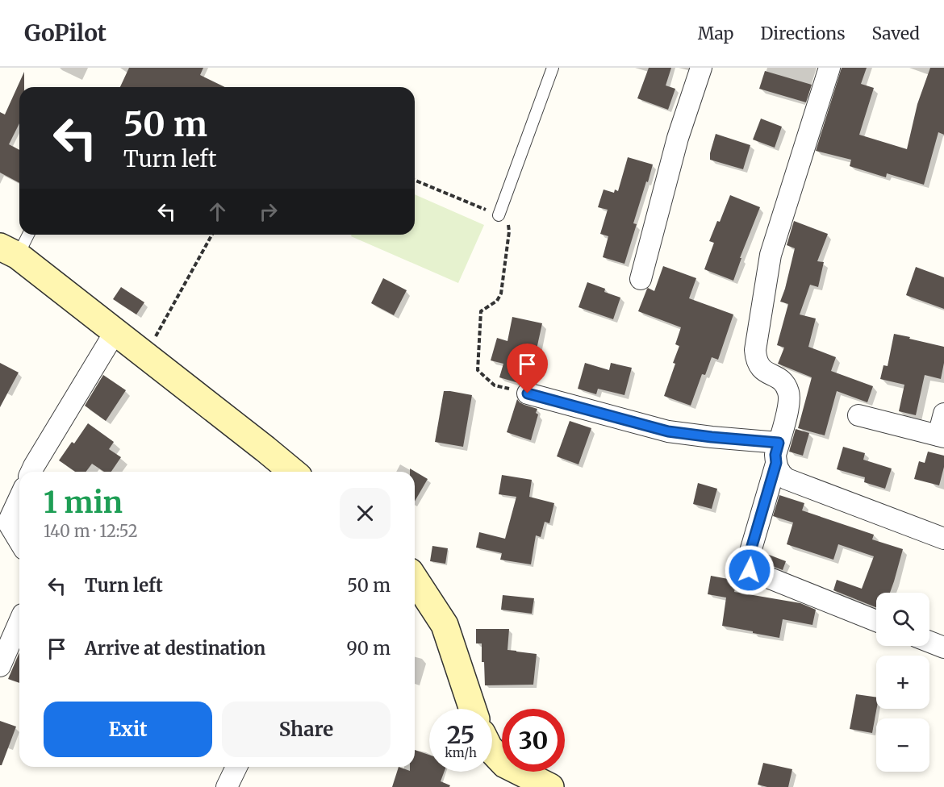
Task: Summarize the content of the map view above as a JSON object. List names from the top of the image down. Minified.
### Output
{"page":{"header":"GoPilot","nav":["Map","Directions","Saved"],"turn":["50 m","Turn left"],"heading":["1 min","140 m · 12:52"],"list":[{"name":"Turn left","value":"50 m"},{"name":"Arrive at destination","value":"90 m"}],"map_buttons":["+","−"],"buttons":["Exit","Share"],"speed":"25 km/h","limit":"30"}}
